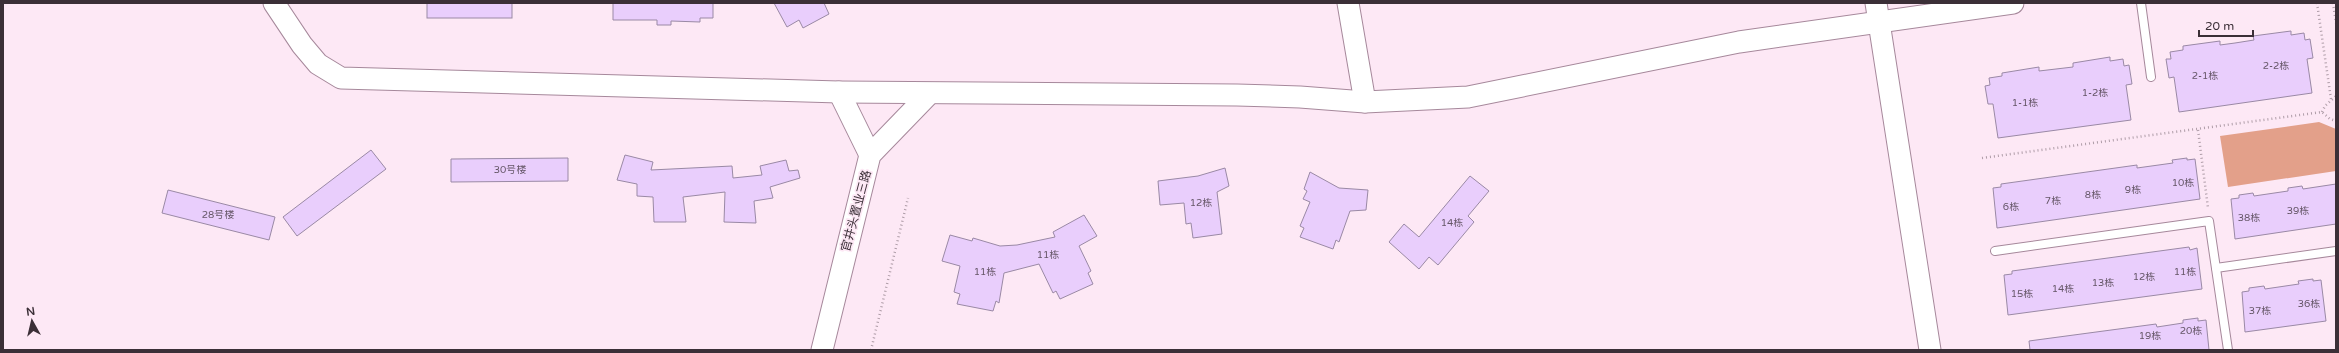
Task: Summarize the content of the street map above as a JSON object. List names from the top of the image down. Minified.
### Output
{"streets":{"street":["官井头置业三路"]},"house_numbers":["2-2栋","2-1栋","1-2栋","1-1栋","30号楼","10栋","9栋","8栋","7栋","12栋","6栋","39栋","28号楼","38栋","14栋","11栋","11栋","11栋","12栋","13栋","14栋","15栋","36栋","37栋","20栋","19栋"],"scale_bar":"20 m","north":"top"}
